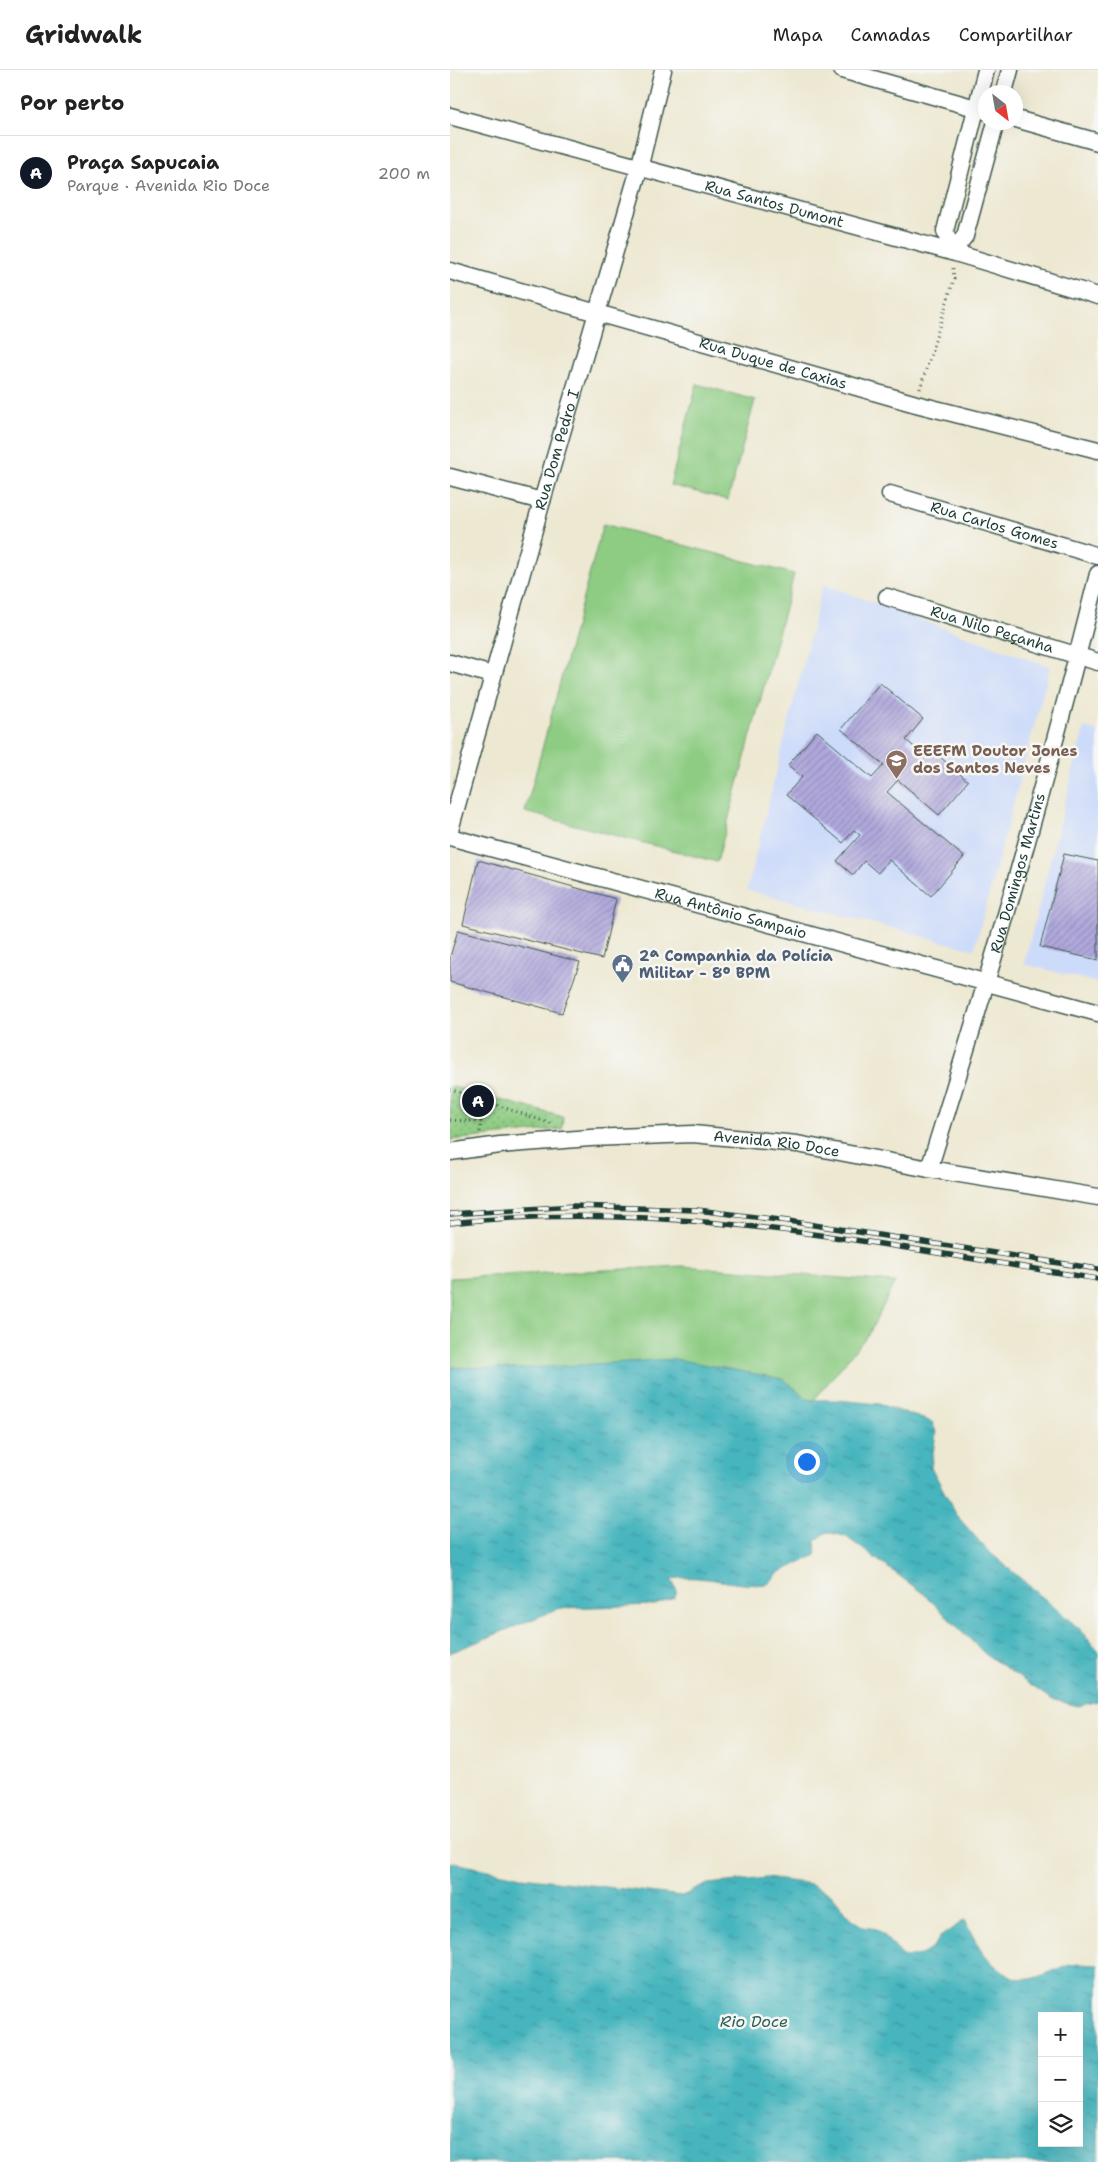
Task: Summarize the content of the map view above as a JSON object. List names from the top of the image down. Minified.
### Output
{"streets":{"street":["Rua Santos Dumont","Rua Duque de Caxias","Rua Dom Pedro I","Rua Carlos Gomes","Rua Nilo Peçanha","Rua Domingos Martins","Rua Antônio Sampaio","Avenida Rio Doce"]},"crossings":[["Rua Santos Dumont","Rua Dom Pedro I"],["Rua Duque de Caxias","Rua Dom Pedro I"],["Rua Nilo Peçanha","Rua Domingos Martins"],["Rua Domingos Martins","Rua Antônio Sampaio"],["Rua Domingos Martins","Avenida Rio Doce"]],"water":["Rio Doce"],"places":{"school or university":["EEEFM Doutor Jones dos Santos Neves"],"public building":["2ª Companhia da Polícia Militar - 8º BPM"]},"north":"bottom right","page":{"header":"Gridwalk","nav":["Mapa","Camadas","Compartilhar"],"heading":"Por perto","list":[{"mark":"A","name":"Praça Sapucaia","note":"Parque · Avenida Rio Doce","value":"200 m"}],"pins":"A","map_buttons":["+","−"]}}
